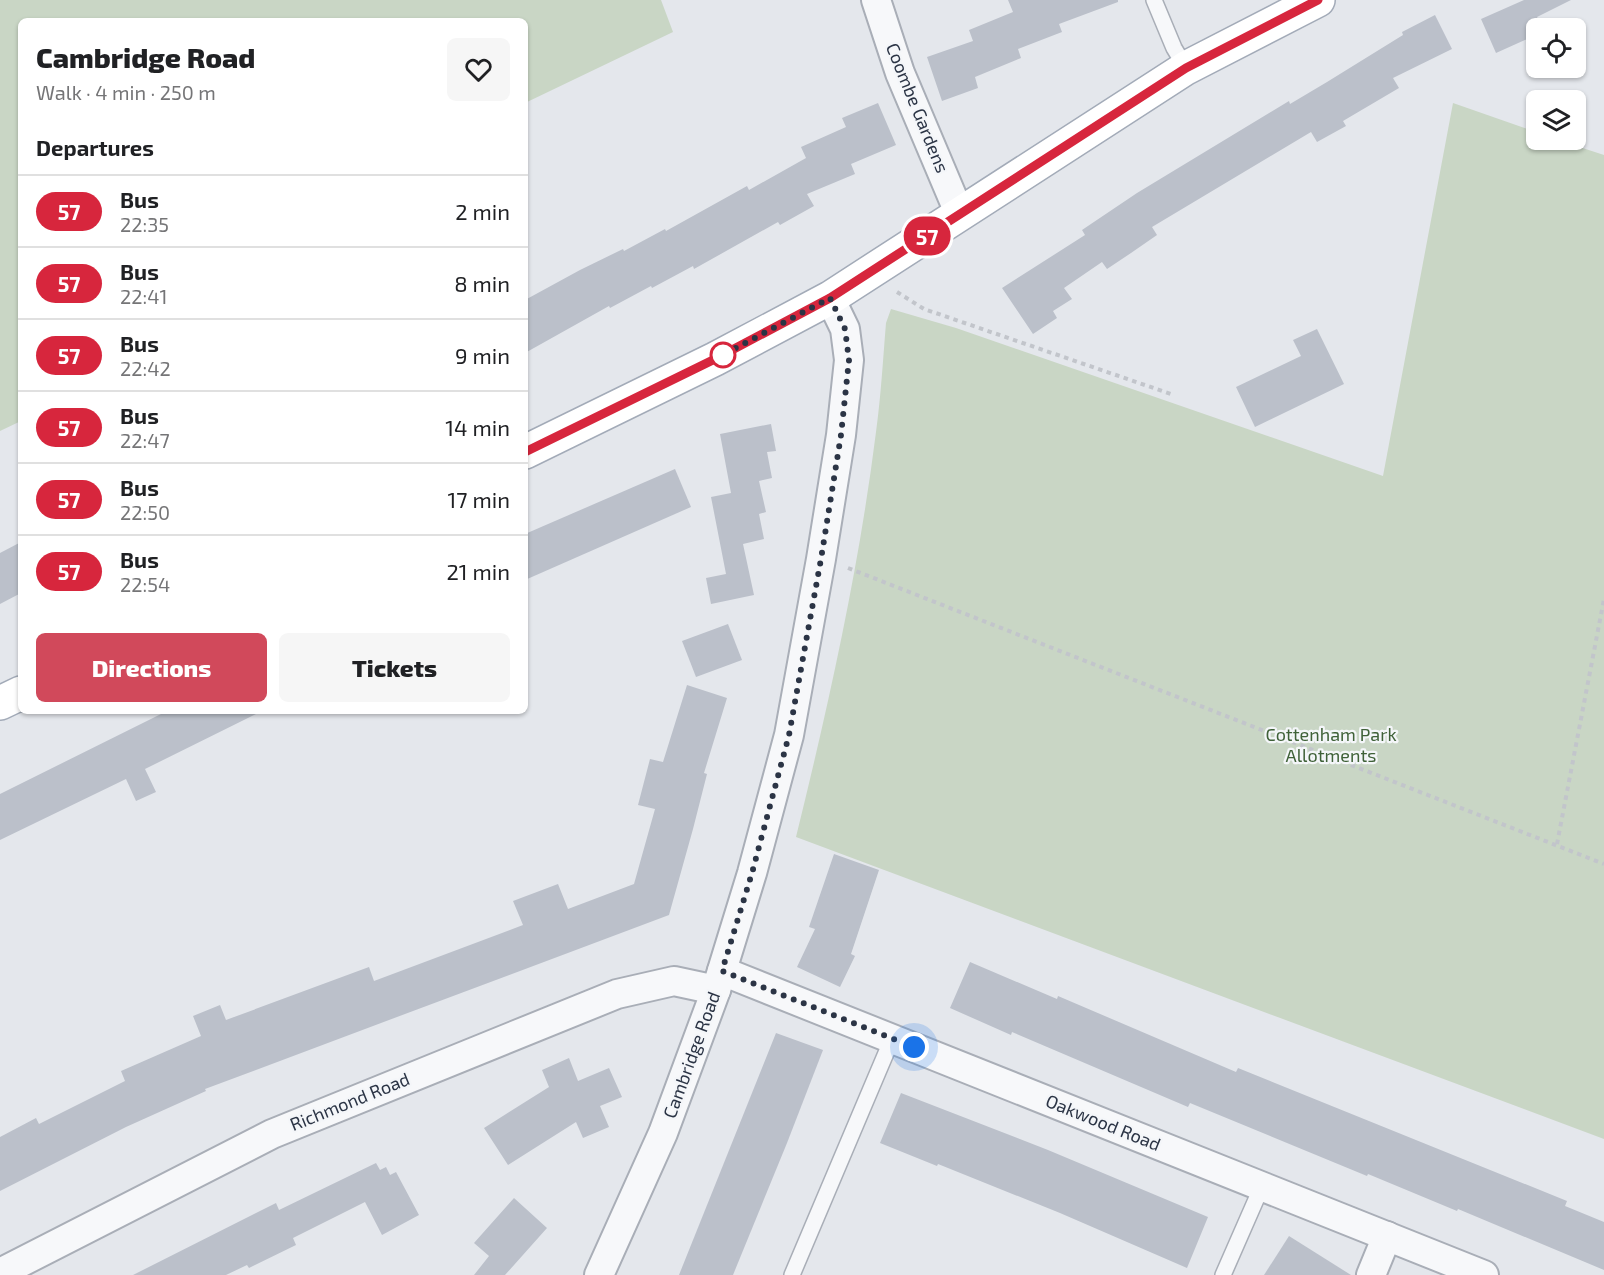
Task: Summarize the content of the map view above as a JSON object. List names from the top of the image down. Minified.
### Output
{"streets":{"street":["Coombe Gardens","Cambridge Road","Richmond Road","Oakwood Road"]},"crossings":[["Cambridge Road","Richmond Road"],["Cambridge Road","Oakwood Road"],["Richmond Road","Oakwood Road"]],"parks":["Cottenham Park Allotments"],"lines":["bus line 57"],"page":{"on_map":"57","heading":[["Cambridge Road","Walk · 4 min · 250 m"],"Departures"],"list":[{"mark":"57","name":"Bus","note":"22:35","value":"2 min"},{"mark":"57","name":"Bus","note":"22:41","value":"8 min"},{"mark":"57","name":"Bus","note":"22:42","value":"9 min"},{"mark":"57","name":"Bus","note":"22:47","value":"14 min"},{"mark":"57","name":"Bus","note":"22:50","value":"17 min"},{"mark":"57","name":"Bus","note":"22:54","value":"21 min"}],"buttons":["Directions","Tickets"]}}
